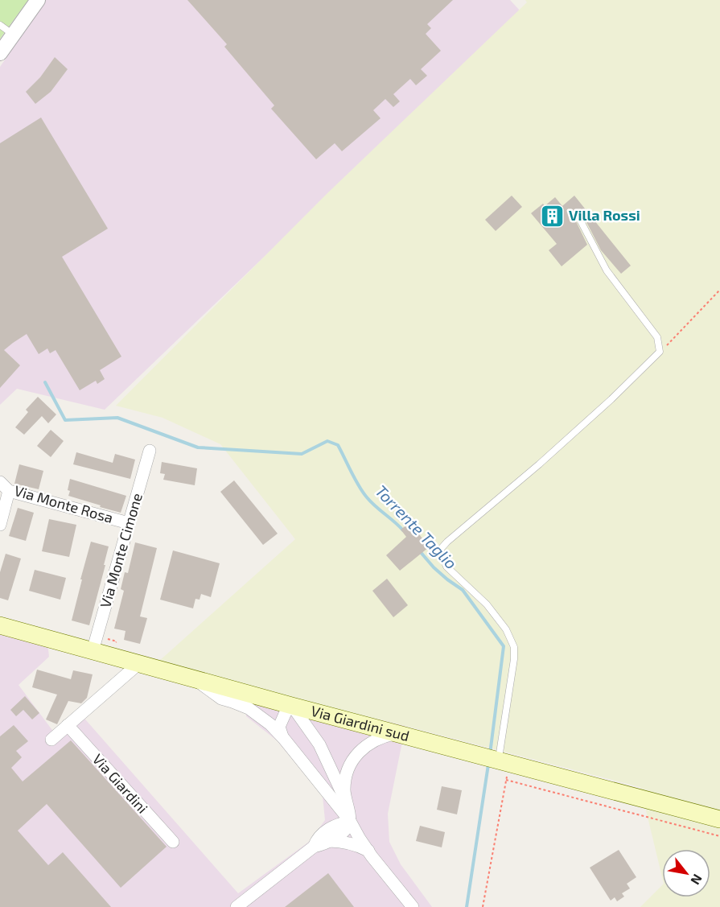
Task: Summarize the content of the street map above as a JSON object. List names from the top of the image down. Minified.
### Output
{"streets":{"main road":["Via Giardini sud"],"street":["Via Monte Rosa","Via Monte Cimone","Via Giardini"]},"crossings":[["Via Monte Rosa","Via Monte Cimone"],["Via Monte Cimone","Via Giardini sud"]],"water":["Torrente Taglio"],"places":{"building":["Villa Rossi"]},"north":"bottom right"}
